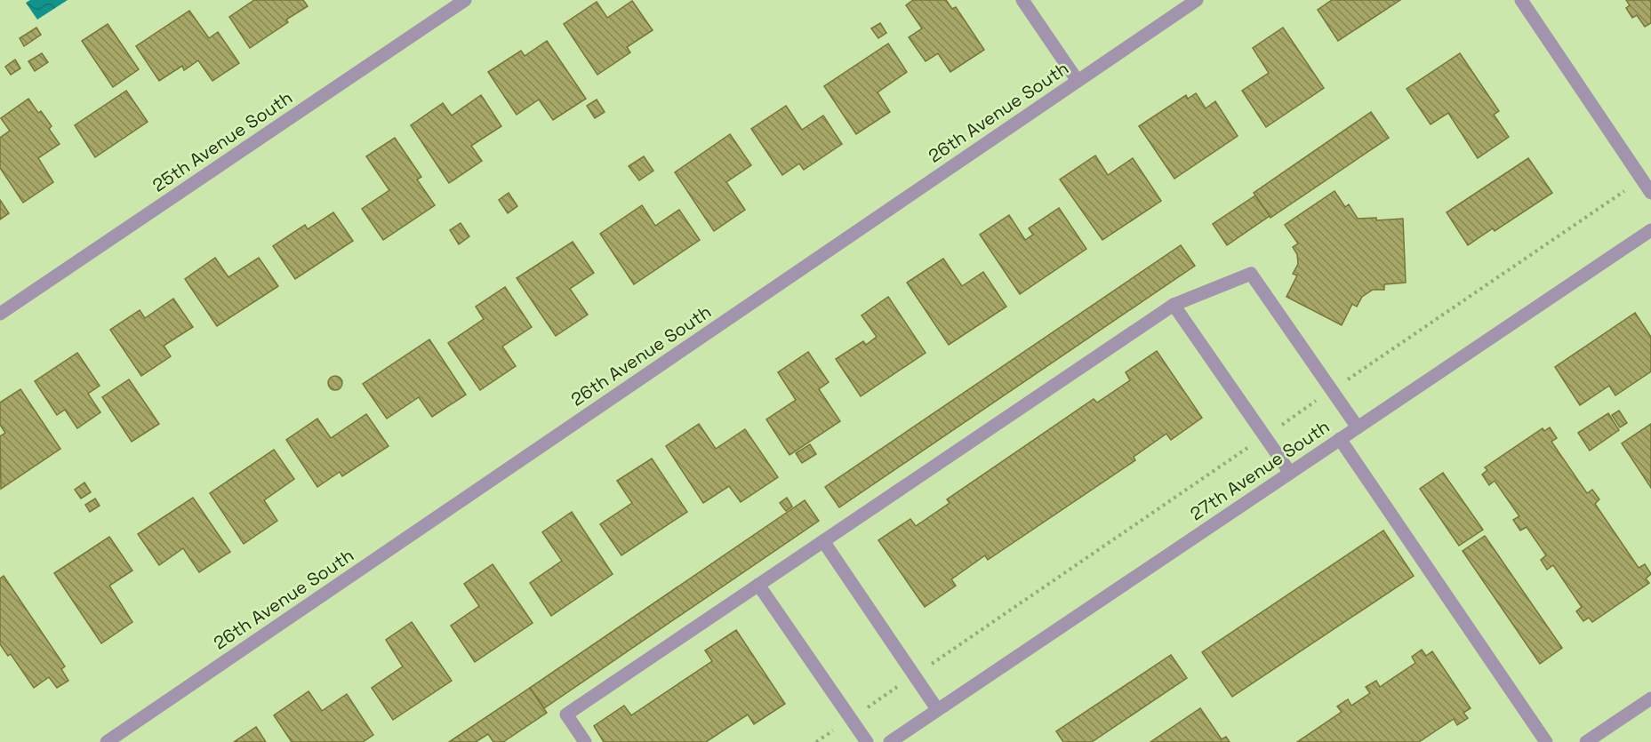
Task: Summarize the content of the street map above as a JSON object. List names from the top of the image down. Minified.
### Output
{"streets":{"street":["26th Avenue South","25th Avenue South","27th Avenue South"]}}
